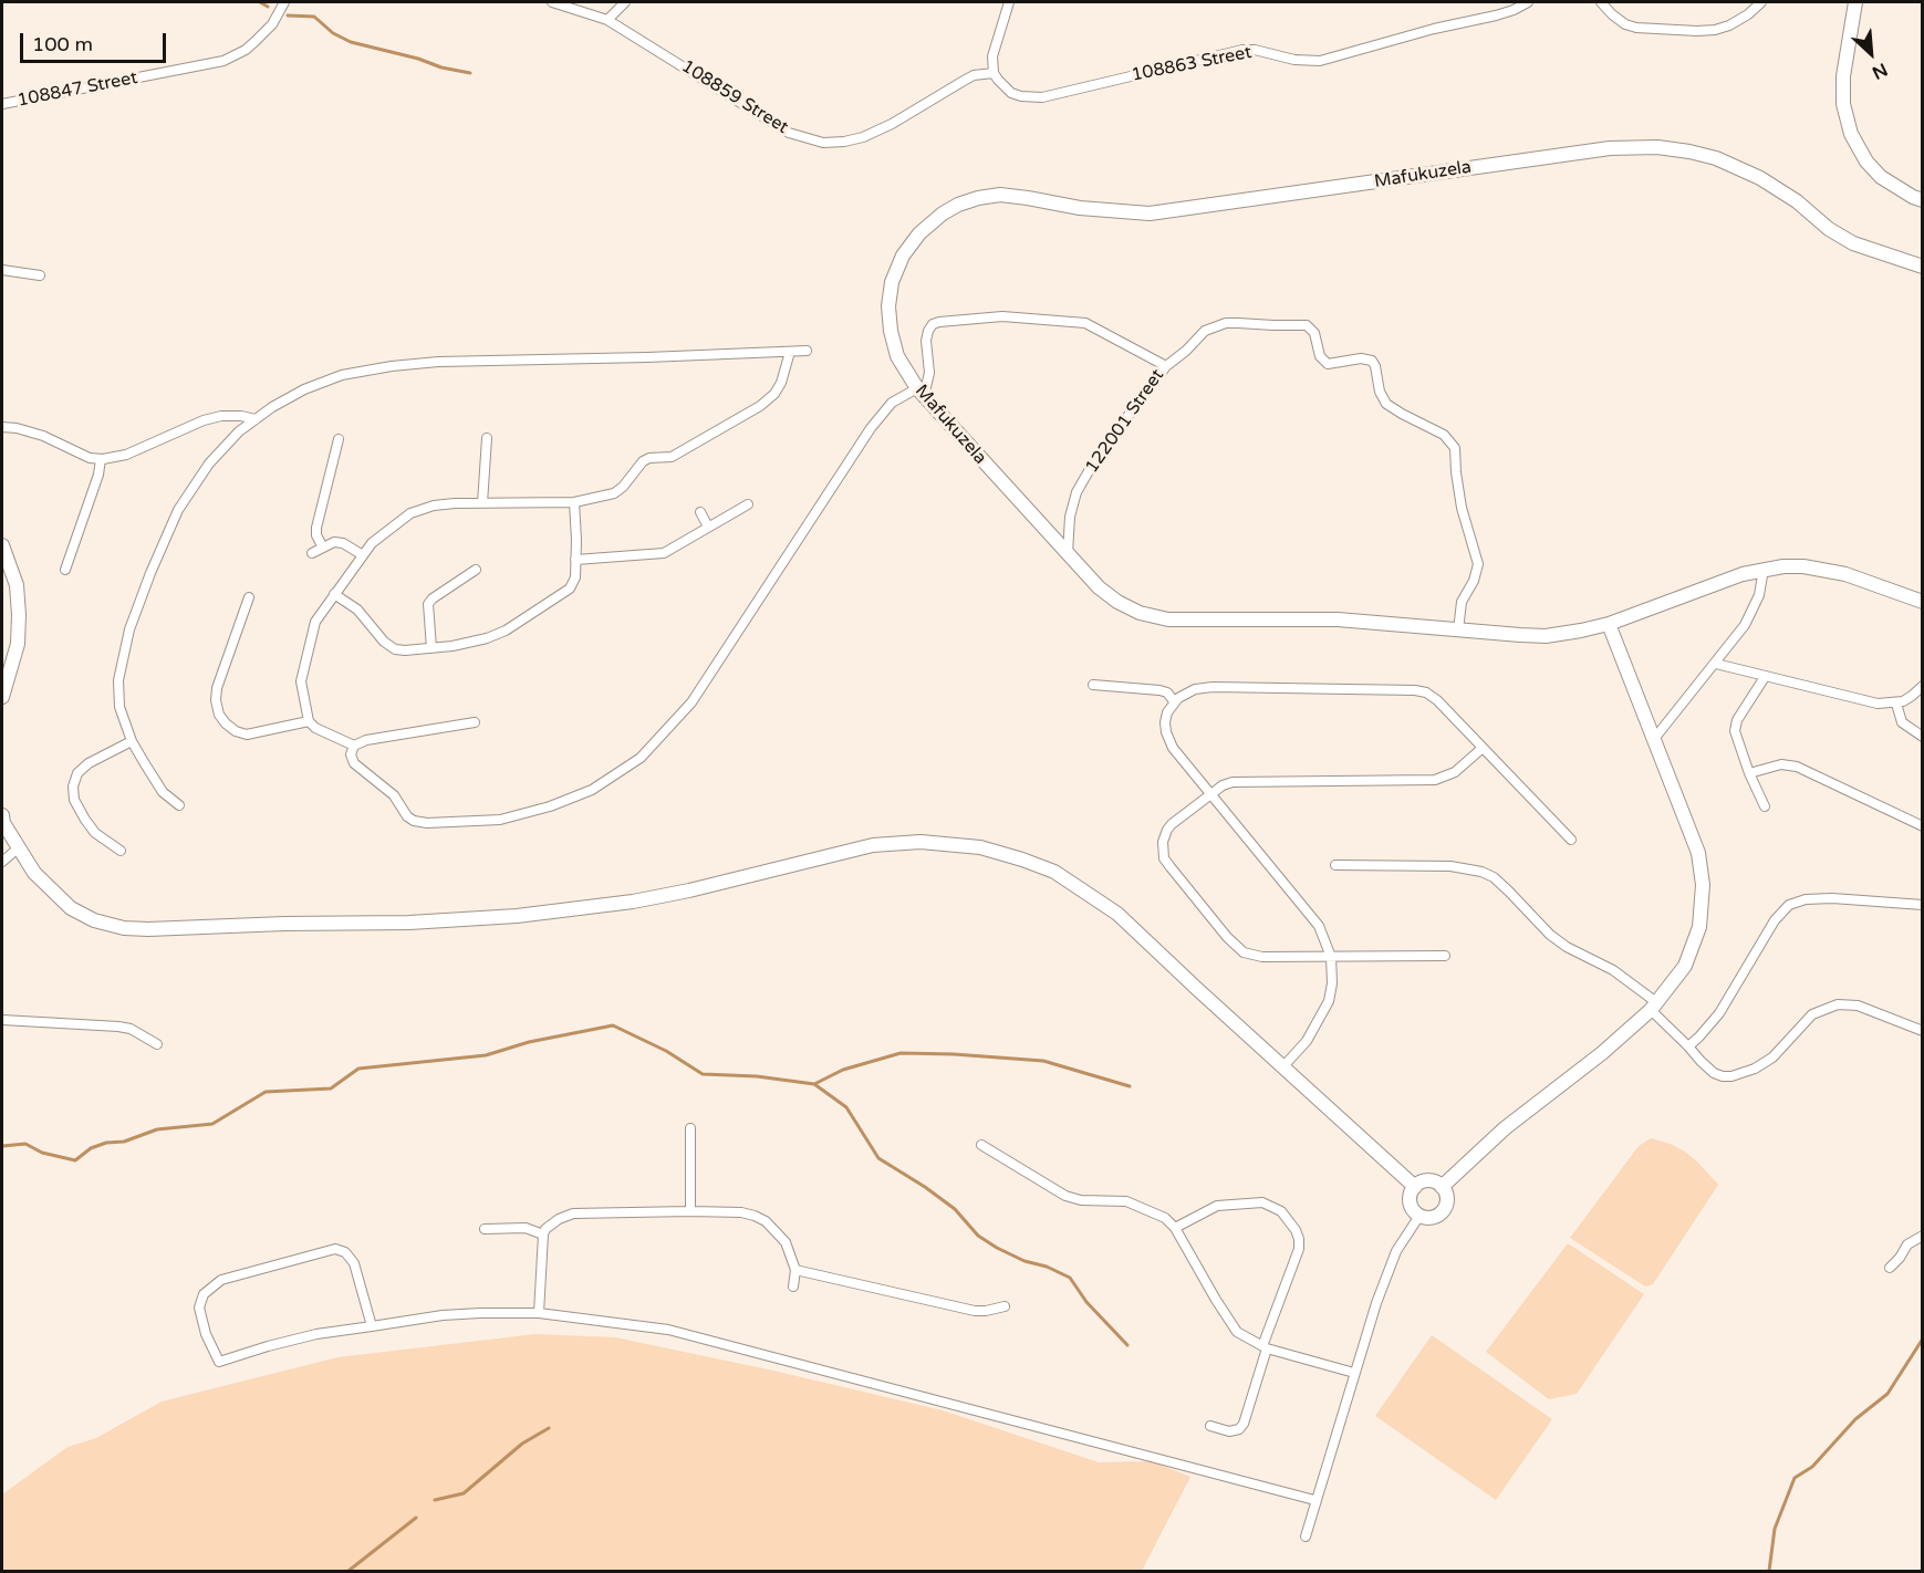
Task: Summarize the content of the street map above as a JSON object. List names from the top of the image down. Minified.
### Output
{"streets":{"street":["108863 Street","108847 Street","108859 Street","Mafukuzela","122001 Street"]},"crossings":[["108863 Street","108859 Street"],["Mafukuzela","122001 Street"]],"scale_bar":"100 m","north":"bottom right"}
